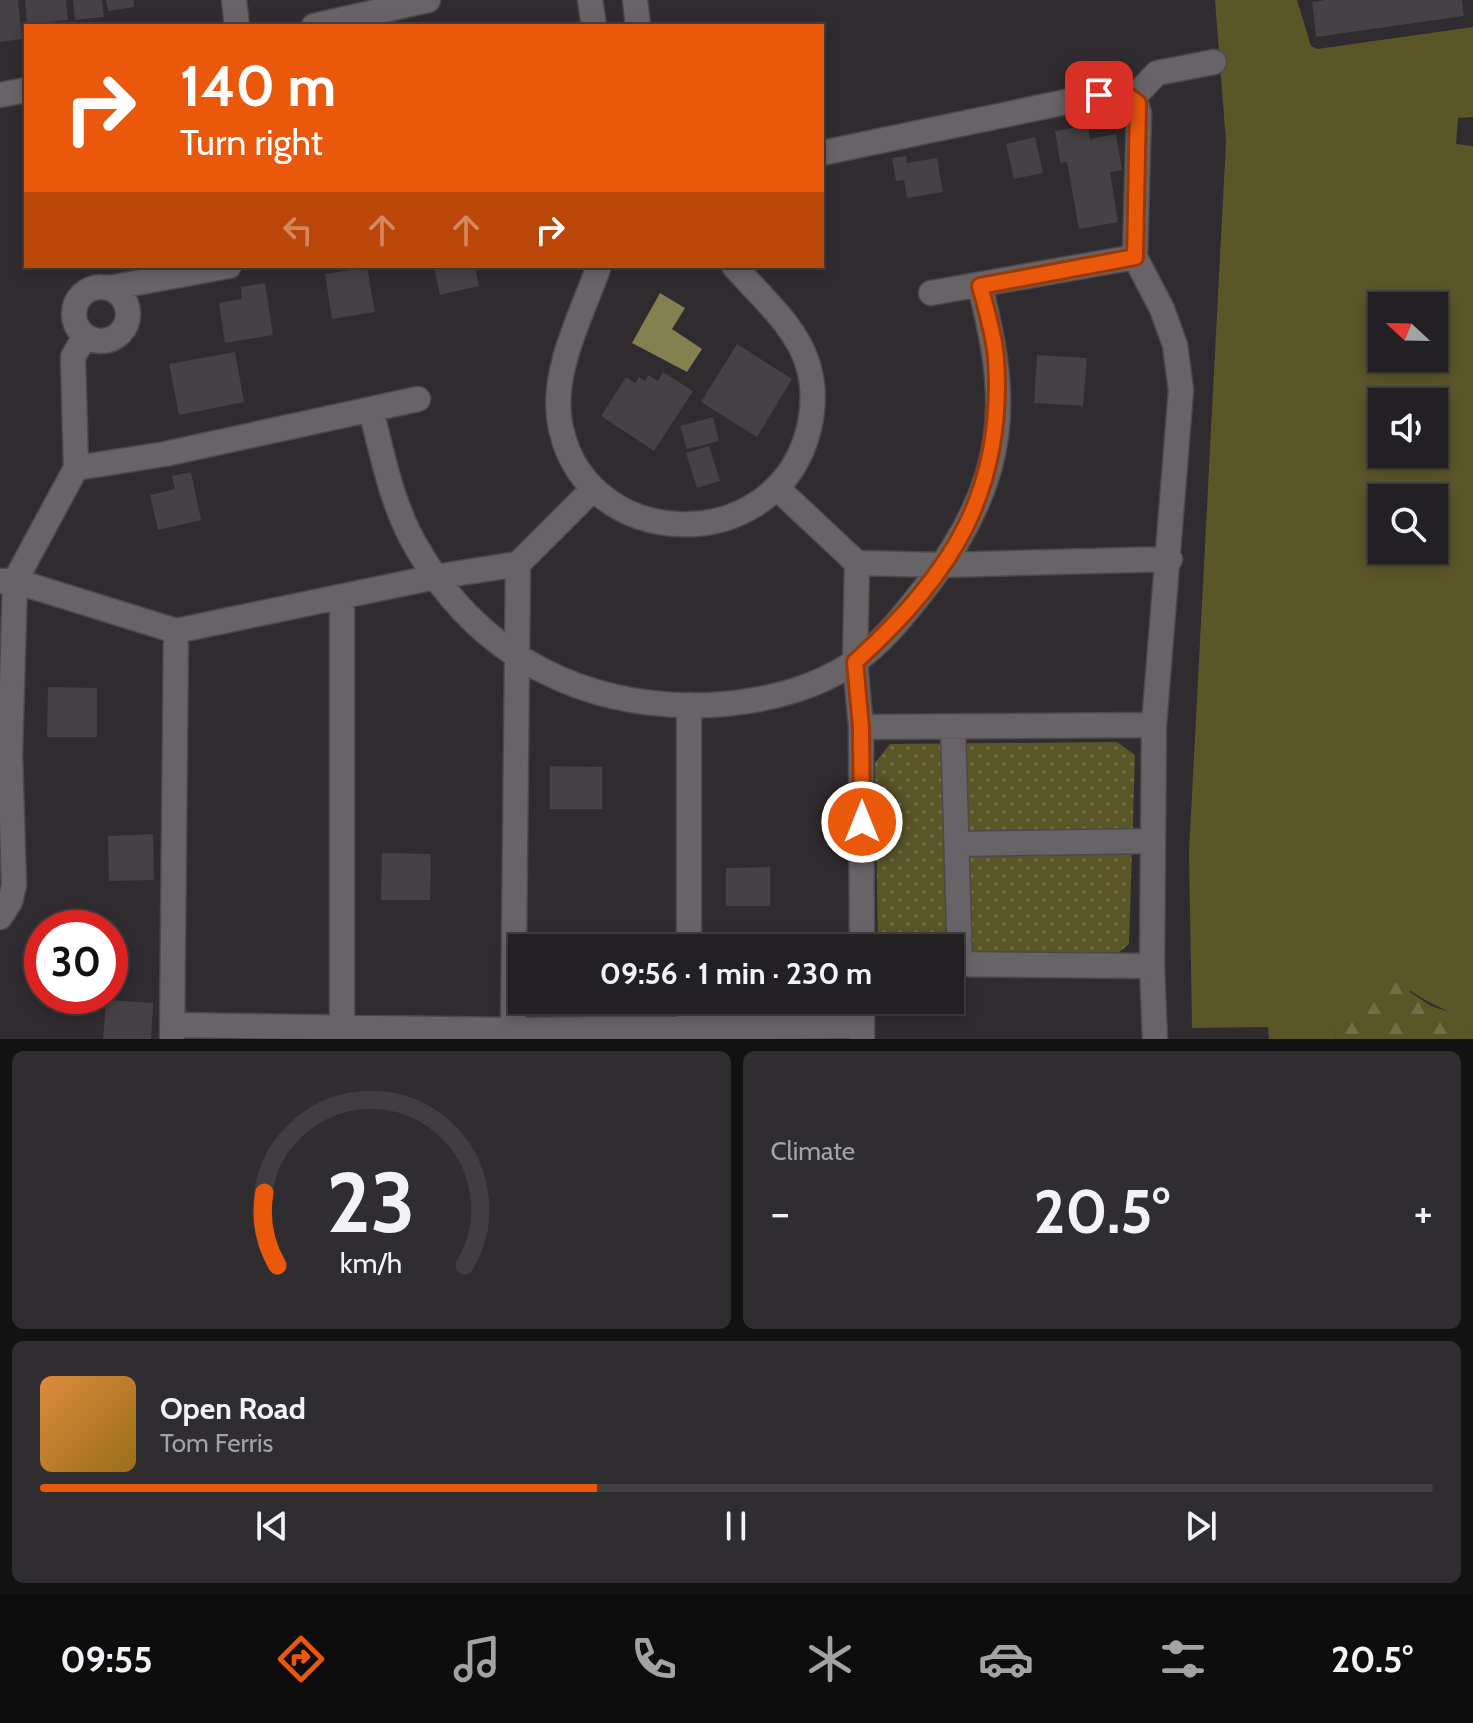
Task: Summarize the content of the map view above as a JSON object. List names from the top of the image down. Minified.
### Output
{"north":"left","page":{"turn":["140 m","Turn right"],"limit":"30","trip":"09:56 · 1 min · 230 m","tile":"Climate","heat":["−","20.5°","+"],"song":["Open Road","Tom Ferris"],"tabs":["09:55","20.5°"],"gauge":["23","km/h"]}}
